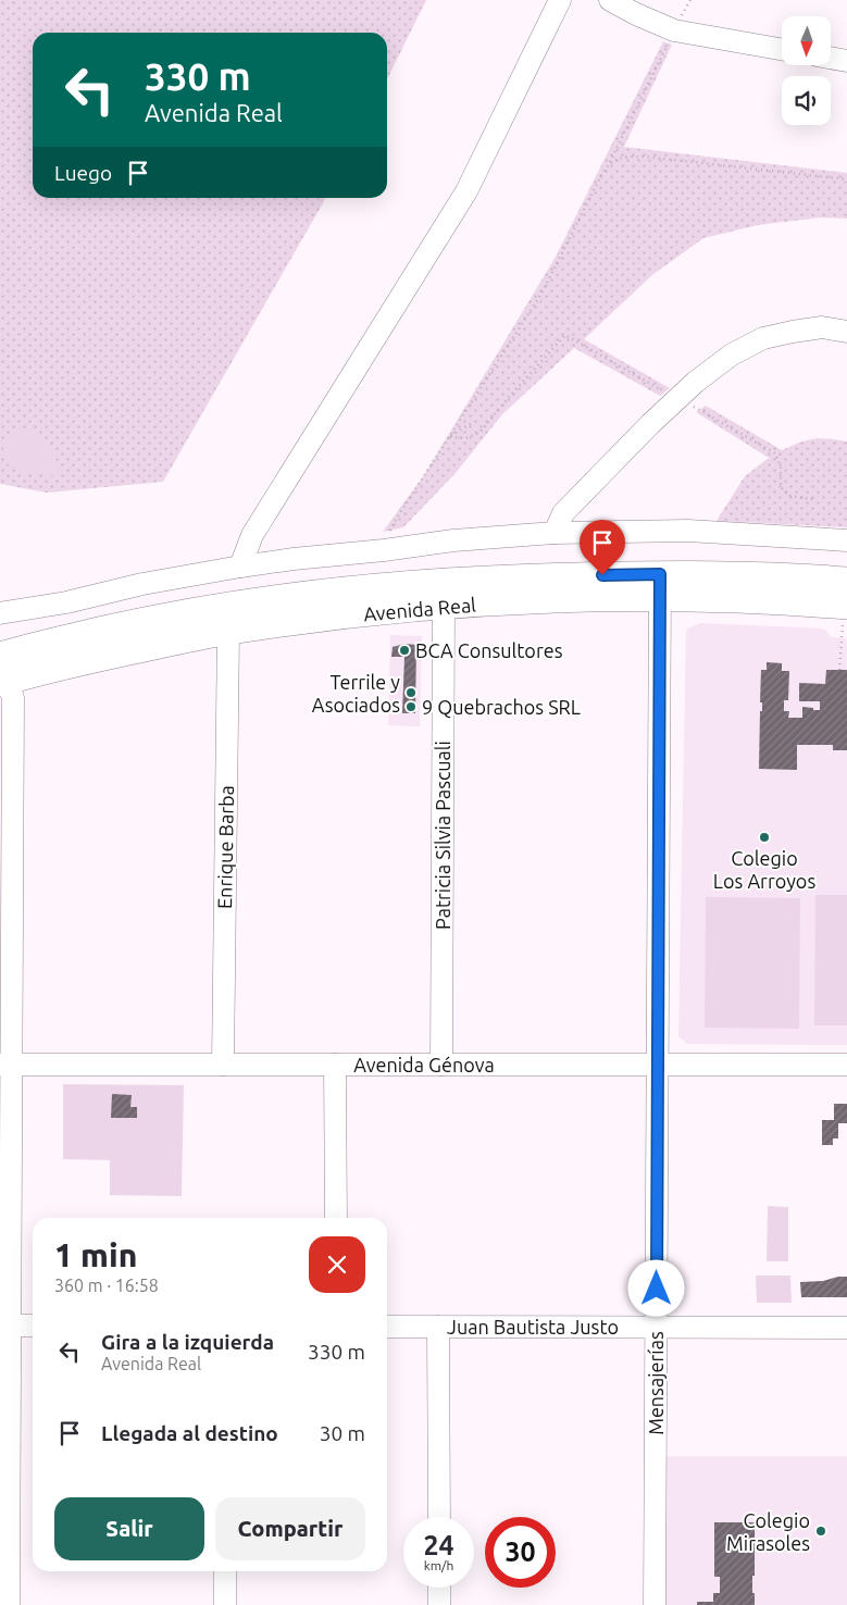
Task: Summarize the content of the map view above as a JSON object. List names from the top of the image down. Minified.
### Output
{"streets":{"main road":["Avenida Real"],"street":["Patricia Silvia Pascuali","Enrique Barba","Avenida Génova","Juan Bautista Justo","Mensajerías"]},"crossings":[["Avenida Real","Patricia Silvia Pascuali"],["Avenida Real","Enrique Barba"],["Avenida Real","Mensajerías"],["Patricia Silvia Pascuali","Avenida Génova"],["Enrique Barba","Avenida Génova"],["Avenida Génova","Mensajerías"],["Juan Bautista Justo","Mensajerías"]],"places":["BCA Consultores","Terrile y Asociados","9 Quebrachos SRL","Colegio Los Arroyos","Colegio Mirasoles"],"north":"bottom","page":{"turn":["330 m","Avenida Real"],"then":"Luego","heading":["1 min","360 m · 16:58"],"list":[{"name":"Gira a la izquierda","note":"Avenida Real","value":"330 m"},{"name":"Llegada al destino","value":"30 m"}],"buttons":["Salir","Compartir"],"speed":"24 km/h","limit":"30"}}
